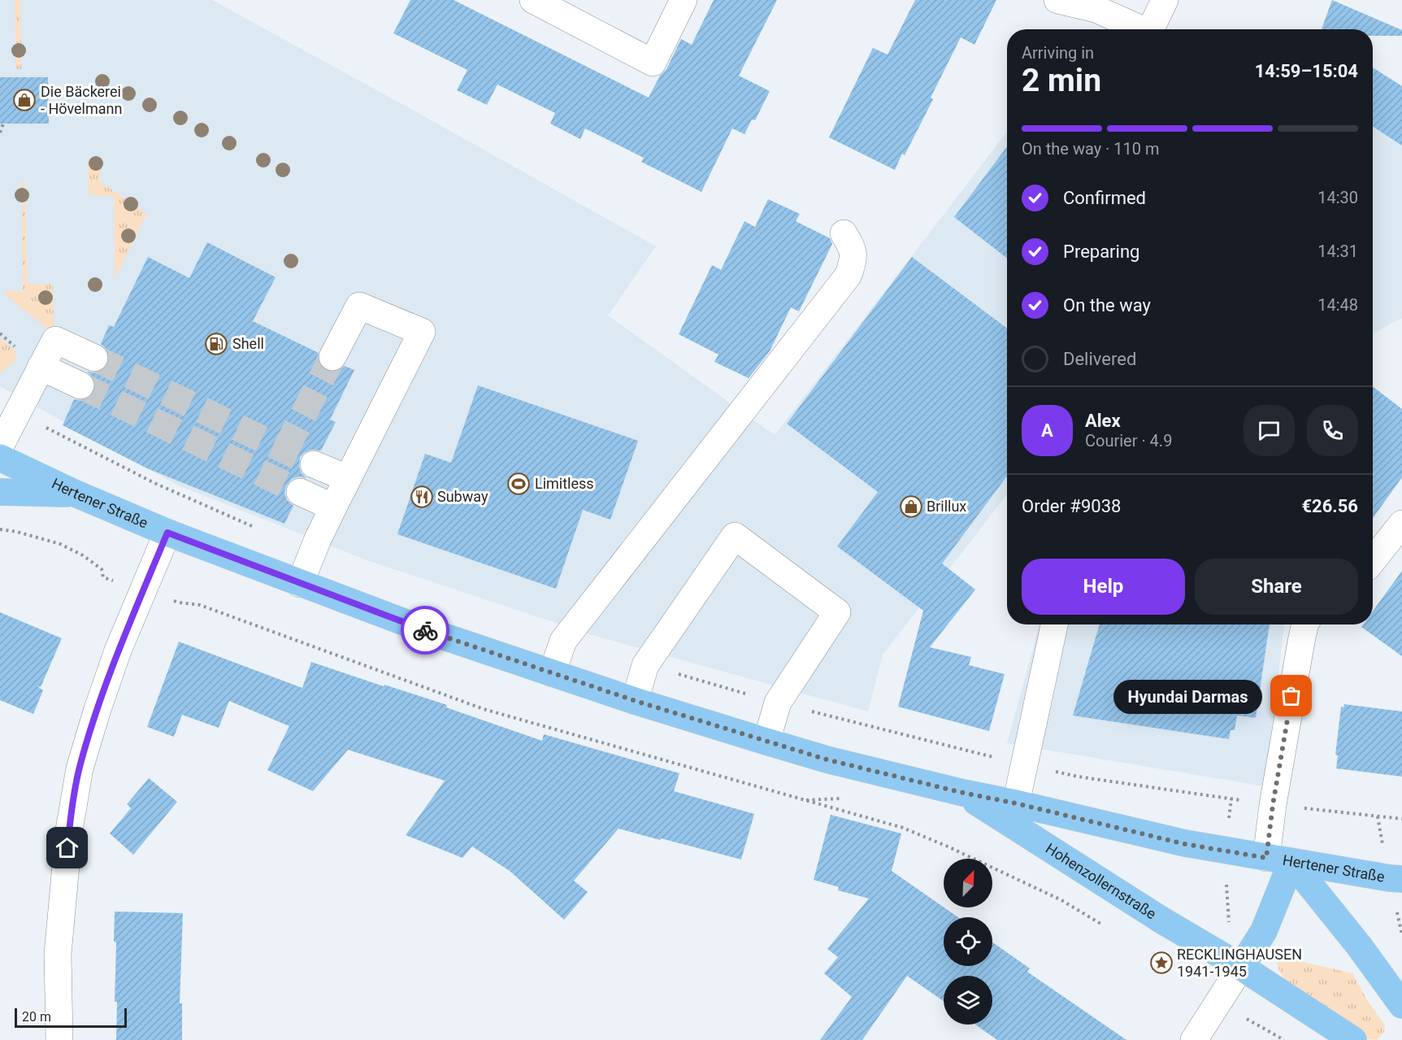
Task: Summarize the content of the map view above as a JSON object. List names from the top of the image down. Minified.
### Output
{"streets":{"main road":["Hertener Straße","Hohenzollernstraße"]},"crossings":[["Hertener Straße","Hohenzollernstraße"]],"places":{"shop":["Die Bäckerei - Hövelmann","Brillux"],"fuel station":["Shell"],"sports":["Limitless"],"restaurant":["Subway"],"other":["Hyundai Darmas"],"place":["RECKLINGHAUSEN 1941-1945"]},"scale_bar":"20 m","north":"top right","page":{"heading":["2 min","Arriving in","14:59–15:04"],"panel":["Alex","Courier · 4.9","Order #9038","€26.56"],"bar":"On the way · 110 m","list":[["Confirmed","14:30"],["Preparing","14:31"],["On the way","14:48"],"Delivered"],"round":"A","buttons":["Help","Share"],"bubble":"Hyundai Darmas","scale":"20 m"}}
